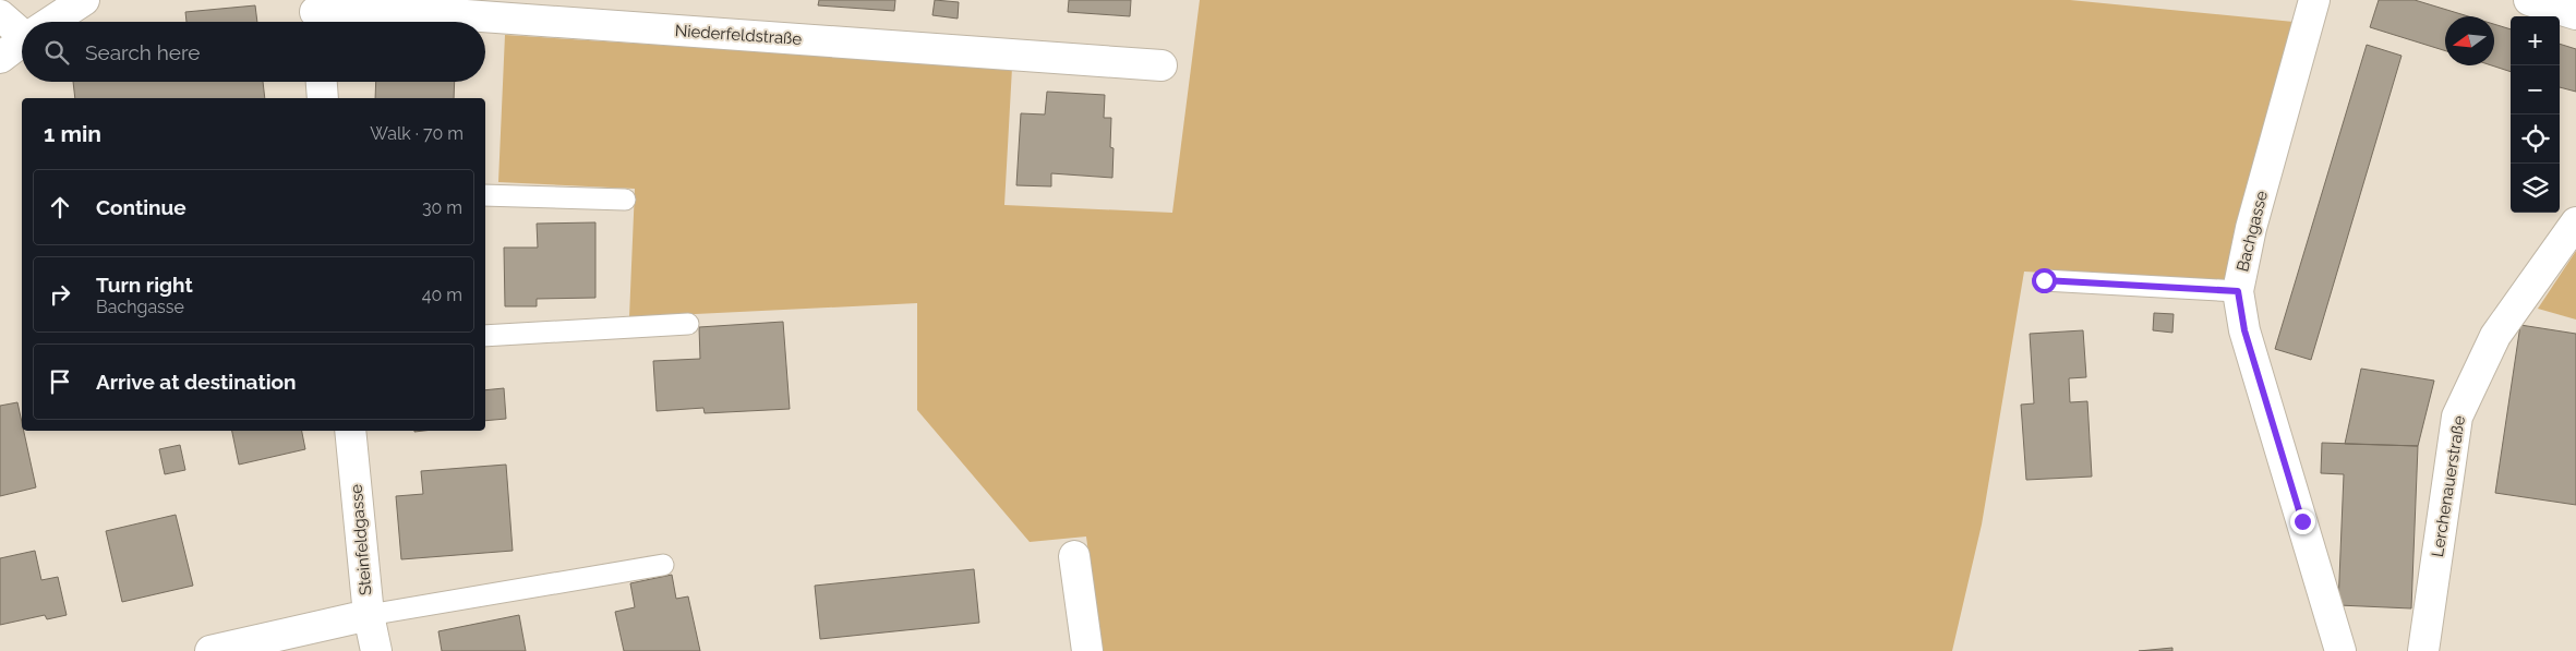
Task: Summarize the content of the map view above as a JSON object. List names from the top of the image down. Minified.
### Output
{"streets":{"street":["Niederfeldstraße","Bachgasse","Lerchenauerstraße","Steinfeldgasse"]},"north":"left","page":{"map_buttons":["+","−"],"search":"Search here","heading":["1 min","Walk · 70 m"],"list":[["Continue","30 m"],["Turn right","Bachgasse","40 m"],"Arrive at destination"]}}
